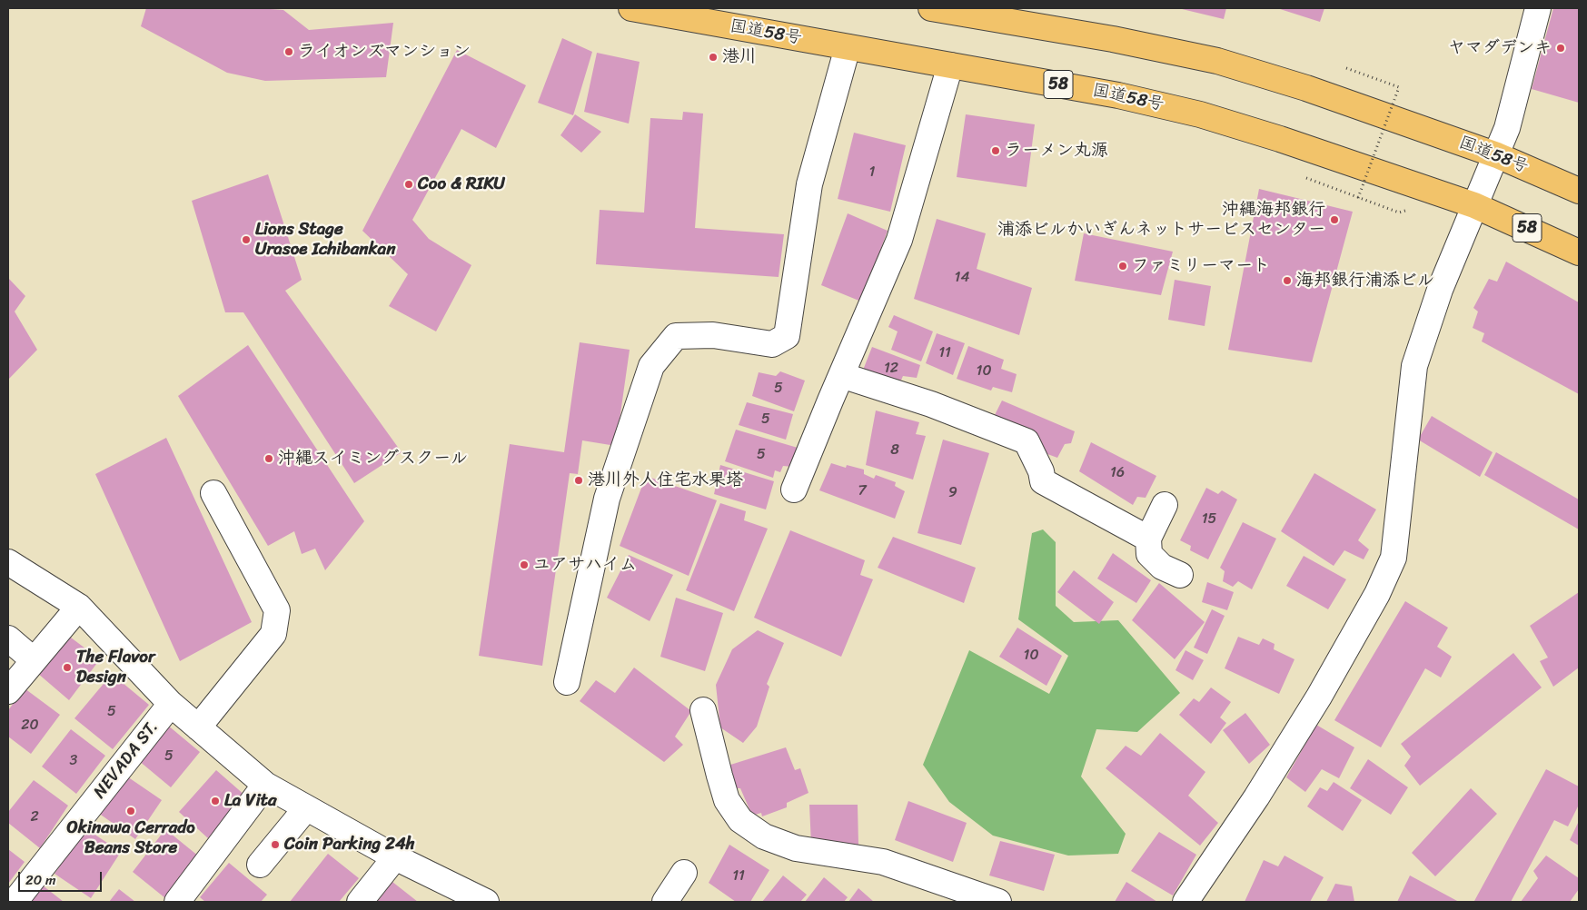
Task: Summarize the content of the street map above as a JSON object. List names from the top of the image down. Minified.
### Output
{"streets":{"highway":["国道58号","58"],"street":["NEVADA ST."]},"places":["ヤマダデンキ","ライオンズマンション","港川","ラーメン丸源","Coo & RIKU","沖縄海邦銀行 浦添ビルかいぎんネットサービスセンター","Lions Stage Urasoe Ichibankan","ファミリーマート","海邦銀行浦添ビル","沖縄スイミングスクール","港川外人住宅水果塔","ユアサハイム","The Flavor Design","La Vita","Okinawa Cerrado Beans Store","Coin Parking 24h"],"house_numbers":["1","14","11","12","10","5","5","8","5","16","7","9","15","10","5","20","5","3","2","11"],"scale_bar":"20 m"}
